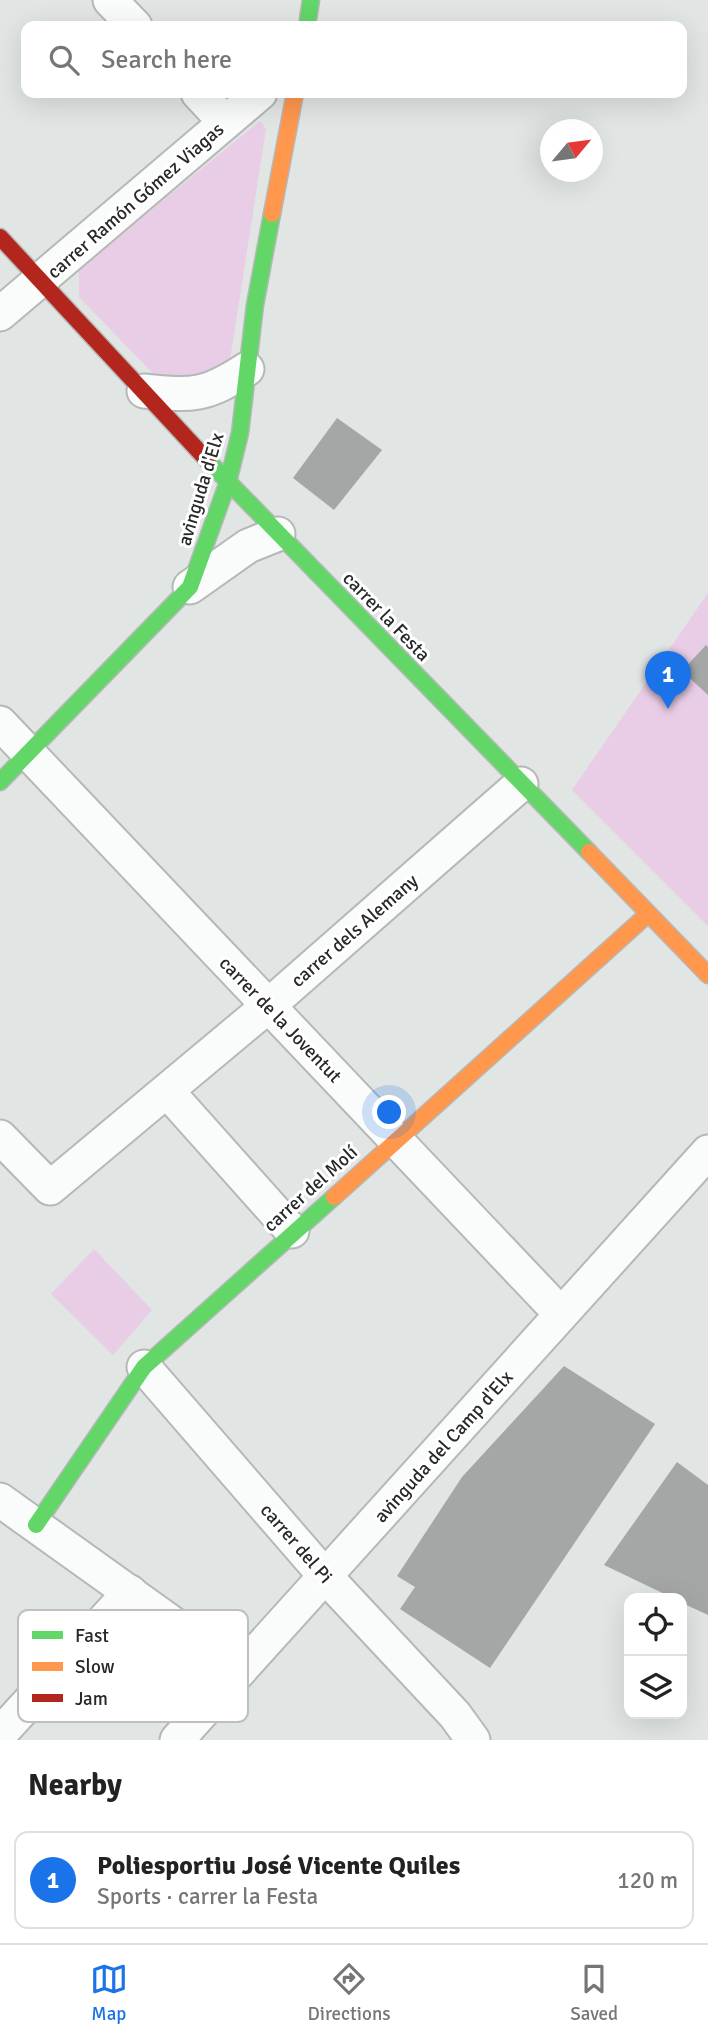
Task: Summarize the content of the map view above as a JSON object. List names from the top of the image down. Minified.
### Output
{"streets":{"street":["carrer Ramón Gómez Viagas","avinguda d'Elx","carrer la Festa","carrer dels Alemany","carrer de la Joventut","carrer del Molí","avinguda del Camp d'Elx","carrer del Pi"]},"crossings":[["carrer Ramón Gómez Viagas","carrer la Festa"],["avinguda d'Elx","carrer la Festa"],["avinguda d'Elx","carrer de la Joventut"],["carrer la Festa","carrer dels Alemany"],["carrer la Festa","carrer del Molí"],["carrer dels Alemany","carrer de la Joventut"],["carrer de la Joventut","carrer del Molí"],["carrer de la Joventut","avinguda del Camp d'Elx"],["carrer del Molí","carrer del Pi"],["avinguda del Camp d'Elx","carrer del Pi"]],"legend":["Fast","Slow","Jam"],"north":"top right","page":{"search":"Search here","pins":"1","heading":"Nearby","list":[{"mark":"1","name":"Poliesportiu José Vicente Quiles","note":"Sports · carrer la Festa","value":"120 m"}],"nav":["Map","Directions","Saved"]}}
